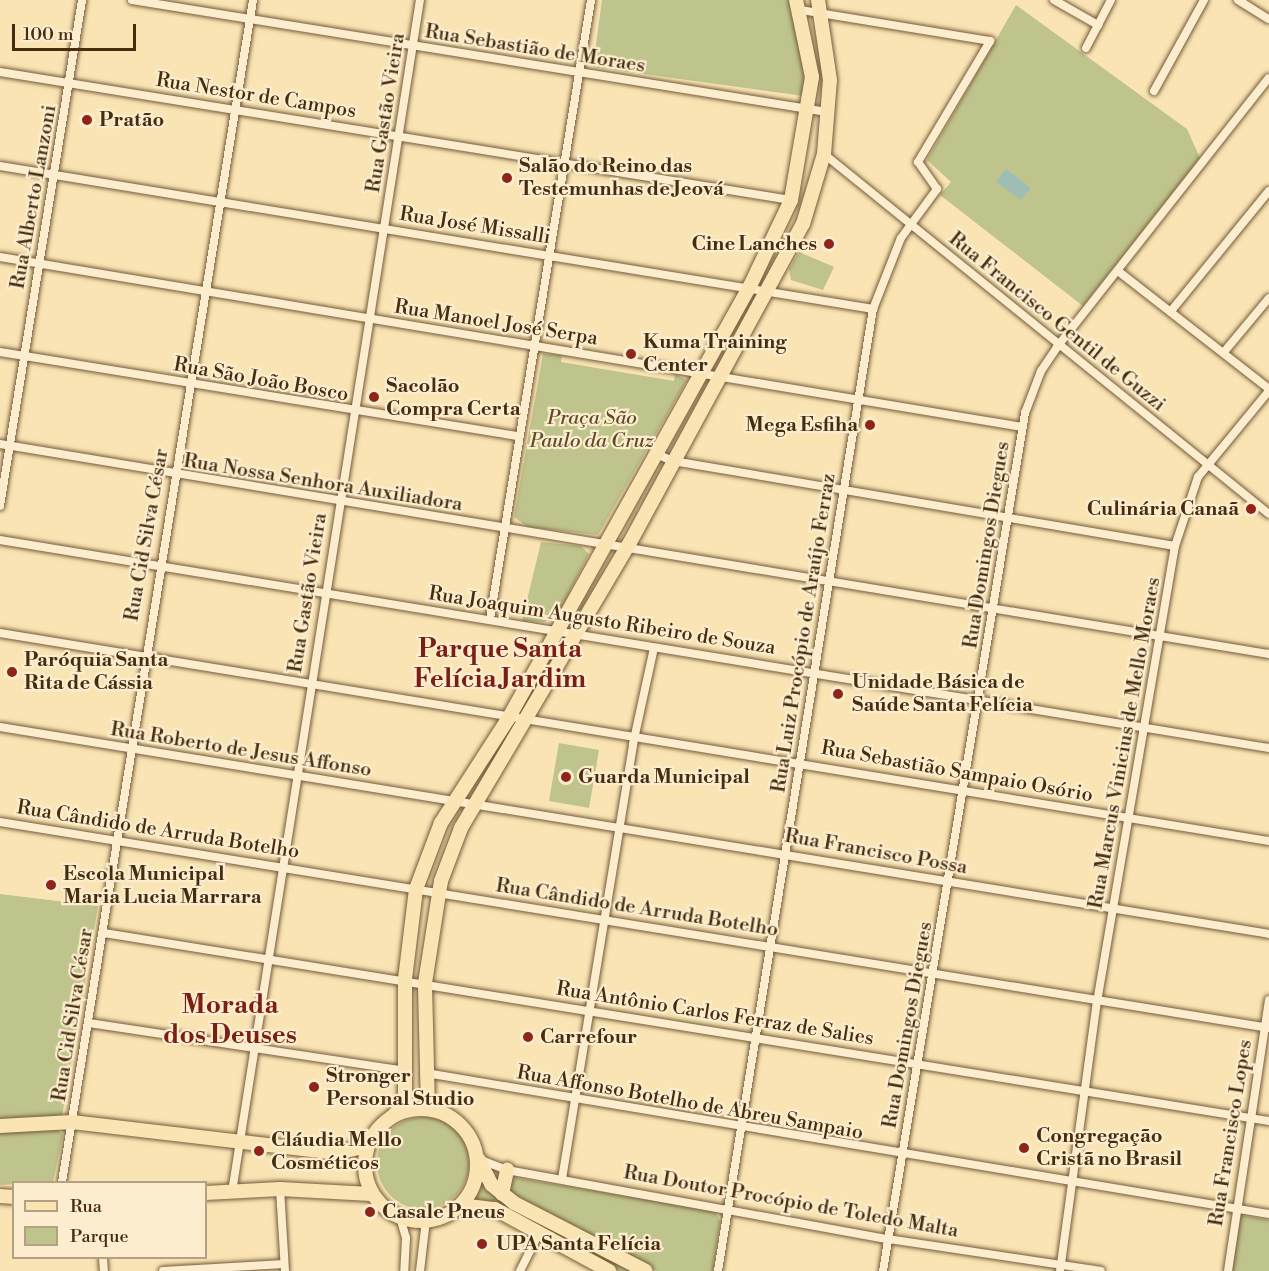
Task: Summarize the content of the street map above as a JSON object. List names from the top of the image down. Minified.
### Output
{"streets":{"street":["Rua Sebastião de Moraes","Rua Nestor de Campos","Rua Gastão Vieira","Rua Alberto Lanzoni","Rua José Missalli","Rua Francisco Gentil de Guzzi","Rua Manoel José Serpa","Rua São João Bosco","Rua Nossa Senhora Auxiliadora","Rua Cid Silva César","Rua Domingos Diegues","Rua Joaquim Augusto Ribeiro de Souza","Rua Luiz Procópio de Araújo Ferraz","Rua Marcus Vinicius de Mello Moraes","Rua Roberto de Jesus Affonso","Rua Sebastião Sampaio Osório","Rua Cândido de Arruda Botelho","Rua Francisco Possa","Rua Antônio Carlos Ferraz de Salies","Rua Affonso Botelho de Abreu Sampaio","Rua Francisco Lopes","Rua Doutor Procópio de Toledo Malta"]},"crossings":[["Rua Sebastião de Moraes","Rua Gastão Vieira"],["Rua Sebastião de Moraes","Rua Cid Silva César"],["Rua Nestor de Campos","Rua Gastão Vieira"],["Rua Nestor de Campos","Rua Alberto Lanzoni"],["Rua Nestor de Campos","Rua Cid Silva César"],["Rua Gastão Vieira","Rua José Missalli"],["Rua Gastão Vieira","Rua Manoel José Serpa"],["Rua Gastão Vieira","Rua São João Bosco"],["Rua Gastão Vieira","Rua Nossa Senhora Auxiliadora"],["Rua Gastão Vieira","Rua Joaquim Augusto Ribeiro de Souza"],["Rua Gastão Vieira","Rua Roberto de Jesus Affonso"],["Rua Gastão Vieira","Rua Sebastião Sampaio Osório"],["Rua Gastão Vieira","Rua Cândido de Arruda Botelho"],["Rua Gastão Vieira","Rua Antônio Carlos Ferraz de Salies"],["Rua Alberto Lanzoni","Rua José Missalli"],["Rua Alberto Lanzoni","Rua Manoel José Serpa"],["Rua Alberto Lanzoni","Rua São João Bosco"],["Rua Alberto Lanzoni","Rua Nossa Senhora Auxiliadora"],["Rua José Missalli","Rua Cid Silva César"],["Rua José Missalli","Rua Luiz Procópio de Araújo Ferraz"],["Rua Francisco Gentil de Guzzi","Rua Domingos Diegues"],["Rua Francisco Gentil de Guzzi","Rua Luiz Procópio de Araújo Ferraz"],["Rua Francisco Gentil de Guzzi","Rua Marcus Vinicius de Mello Moraes"],["Rua Manoel José Serpa","Rua Cid Silva César"],["Rua Manoel José Serpa","Rua Domingos Diegues"],["Rua Manoel José Serpa","Rua Luiz Procópio de Araújo Ferraz"],["Rua São João Bosco","Rua Cid Silva César"],["Rua Nossa Senhora Auxiliadora","Rua Cid Silva César"],["Rua Nossa Senhora Auxiliadora","Rua Domingos Diegues"],["Rua Nossa Senhora Auxiliadora","Rua Luiz Procópio de Araújo Ferraz"],["Rua Nossa Senhora Auxiliadora","Rua Marcus Vinicius de Mello Moraes"],["Rua Cid Silva César","Rua Joaquim Augusto Ribeiro de Souza"],["Rua Cid Silva César","Rua Roberto de Jesus Affonso"],["Rua Cid Silva César","Rua Sebastião Sampaio Osório"],["Rua Cid Silva César","Rua Cândido de Arruda Botelho"],["Rua Cid Silva César","Rua Antônio Carlos Ferraz de Salies"],["Rua Domingos Diegues","Rua Joaquim Augusto Ribeiro de Souza"],["Rua Domingos Diegues","Rua Sebastião Sampaio Osório"],["Rua Domingos Diegues","Rua Cândido de Arruda Botelho"],["Rua Domingos Diegues","Rua Francisco Possa"],["Rua Domingos Diegues","Rua Antônio Carlos Ferraz de Salies"],["Rua Domingos Diegues","Rua Affonso Botelho de Abreu Sampaio"],["Rua Domingos Diegues","Rua Doutor Procópio de Toledo Malta"],["Rua Joaquim Augusto Ribeiro de Souza","Rua Luiz Procópio de Araújo Ferraz"],["Rua Joaquim Augusto Ribeiro de Souza","Rua Marcus Vinicius de Mello Moraes"],["Rua Luiz Procópio de Araújo Ferraz","Rua Sebastião Sampaio Osório"],["Rua Luiz Procópio de Araújo Ferraz","Rua Cândido de Arruda Botelho"],["Rua Luiz Procópio de Araújo Ferraz","Rua Francisco Possa"],["Rua Luiz Procópio de Araújo Ferraz","Rua Antônio Carlos Ferraz de Salies"],["Rua Luiz Procópio de Araújo Ferraz","Rua Affonso Botelho de Abreu Sampaio"],["Rua Luiz Procópio de Araújo Ferraz","Rua Doutor Procópio de Toledo Malta"],["Rua Marcus Vinicius de Mello Moraes","Rua Sebastião Sampaio Osório"],["Rua Marcus Vinicius de Mello Moraes","Rua Cândido de Arruda Botelho"],["Rua Marcus Vinicius de Mello Moraes","Rua Francisco Possa"],["Rua Marcus Vinicius de Mello Moraes","Rua Antônio Carlos Ferraz de Salies"],["Rua Marcus Vinicius de Mello Moraes","Rua Affonso Botelho de Abreu Sampaio"],["Rua Marcus Vinicius de Mello Moraes","Rua Doutor Procópio de Toledo Malta"],["Rua Roberto de Jesus Affonso","Rua Francisco Possa"],["Rua Cândido de Arruda Botelho","Rua Francisco Lopes"],["Rua Antônio Carlos Ferraz de Salies","Rua Francisco Lopes"],["Rua Affonso Botelho de Abreu Sampaio","Rua Francisco Lopes"]],"districts":["Parque Santa Felícia Jardim","Morada dos Deuses"],"parks":["Praça São Paulo da Cruz"],"places":["Pratão","Salão do Reino das Testemunhas de Jeová","Cine Lanches","Kuma Training Center","Sacolão Compra Certa","Mega Esfiha","Culinária Canaã","Paróquia Santa Rita de Cássia","Unidade Básica de Saúde Santa Felícia","Guarda Municipal","Escola Municipal Maria Lucia Marrara","Carrefour","Stronger Personal Studio","Congregação Cristã no Brasil","Cláudia Mello Cosméticos","Casale Pneus","UPA Santa Felícia"],"legend":["Rua","Parque"],"scale_bar":"100 m"}
